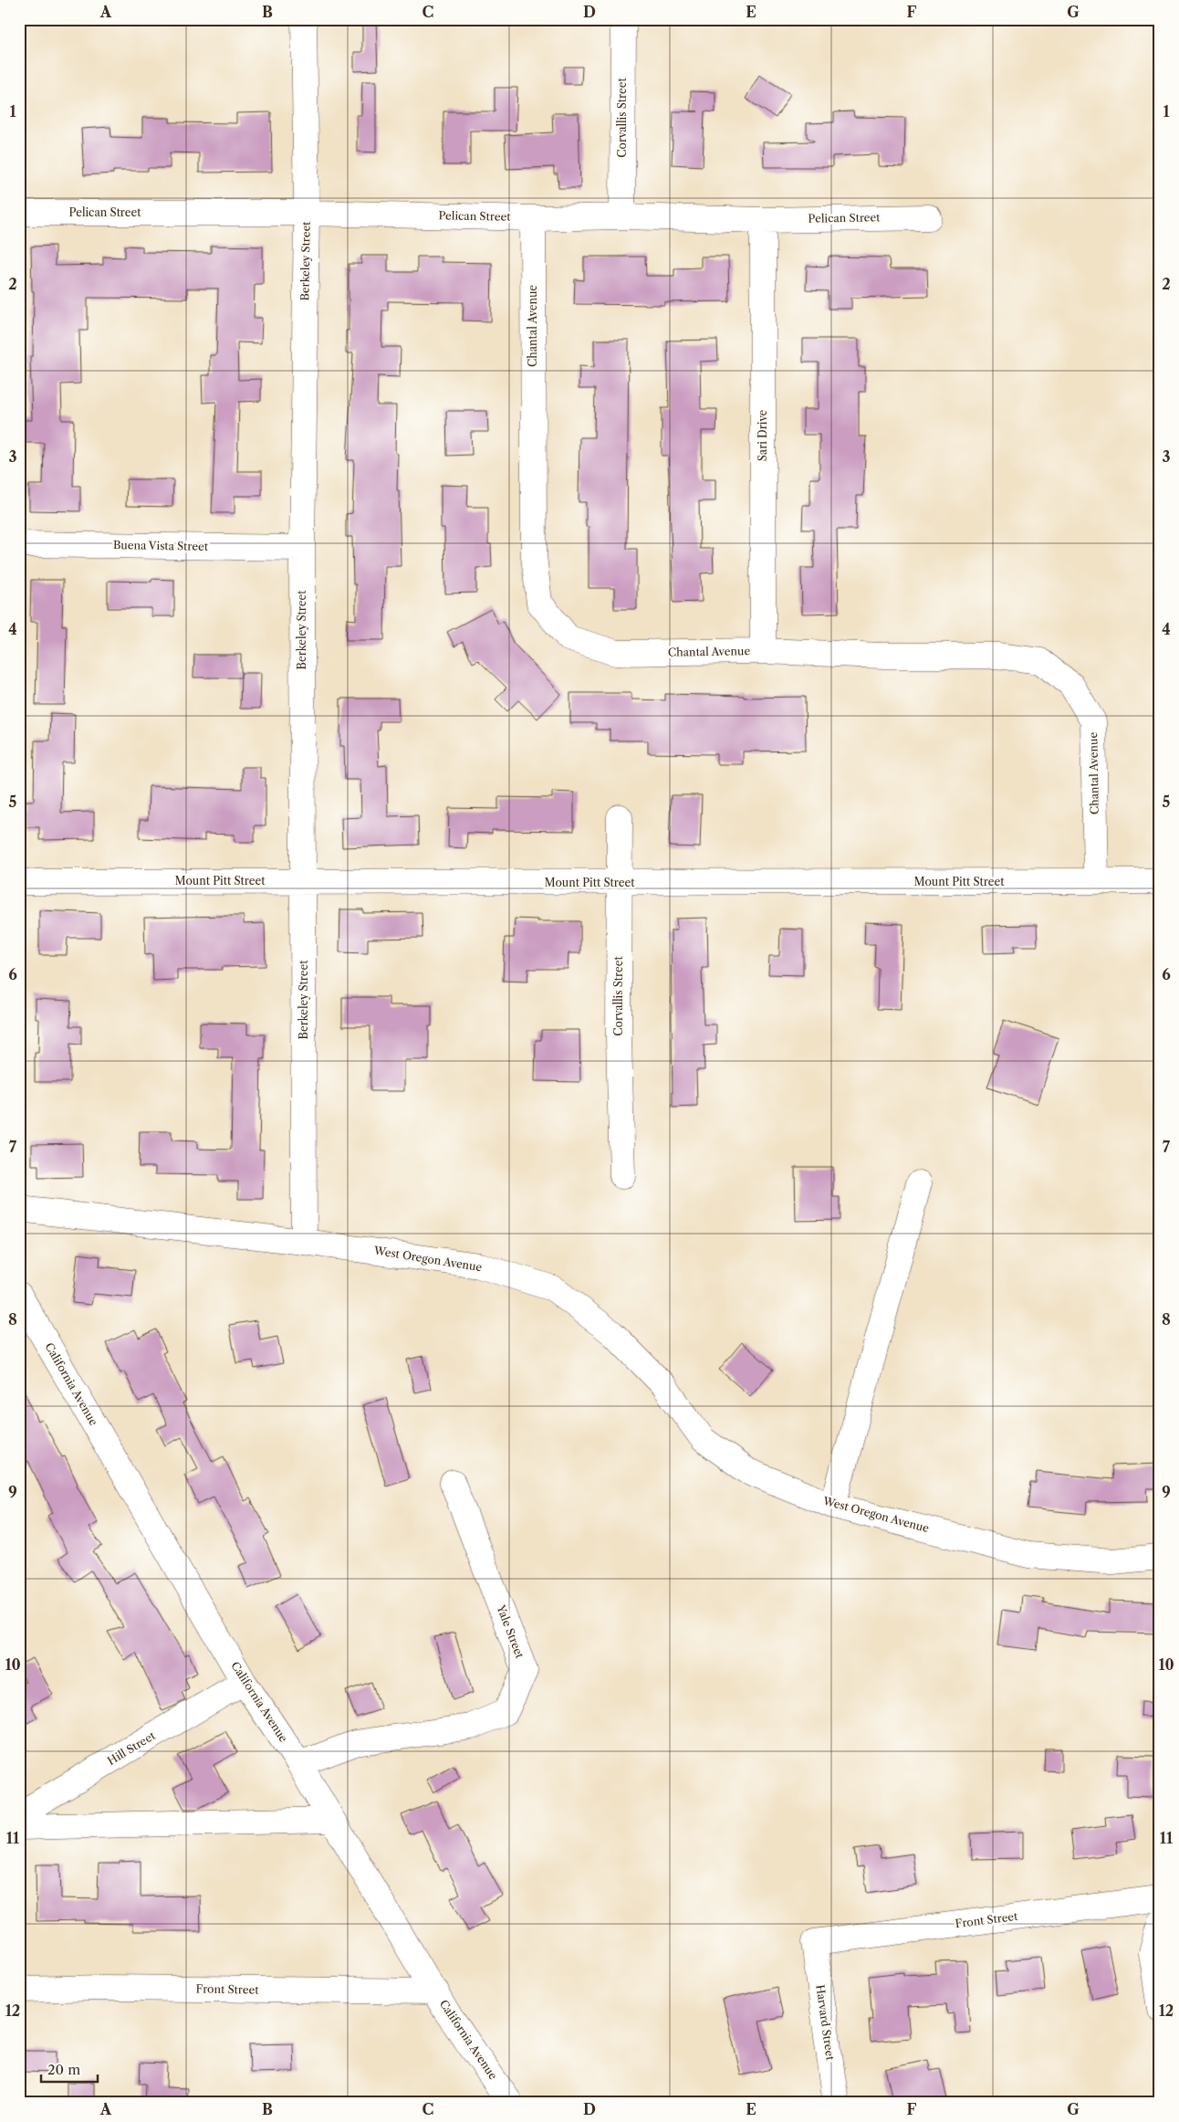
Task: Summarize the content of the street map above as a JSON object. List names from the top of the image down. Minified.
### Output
{"streets":{"street":["Corvallis Street","Pelican Street","Berkeley Street","Chantal Avenue","Sari Drive","Buena Vista Street","Mount Pitt Street","West Oregon Avenue","California Avenue","Yale Street","Hill Street","Front Street","Harvard Street"]},"crossings":[["Corvallis Street","Pelican Street"],["Corvallis Street","Mount Pitt Street"],["Pelican Street","Berkeley Street"],["Pelican Street","Chantal Avenue"],["Pelican Street","Sari Drive"],["Berkeley Street","Buena Vista Street"],["Berkeley Street","Mount Pitt Street"],["Berkeley Street","West Oregon Avenue"],["Chantal Avenue","Sari Drive"],["Chantal Avenue","Mount Pitt Street"],["California Avenue","Yale Street"],["California Avenue","Hill Street"],["California Avenue","Front Street"],["Front Street","Harvard Street"]],"scale_bar":"20 m","grid":{"columns":["A","B","C","D","E","F","G"],"rows":["1","2","3","4","5","6","7","8","9","10","11","12"]}}
